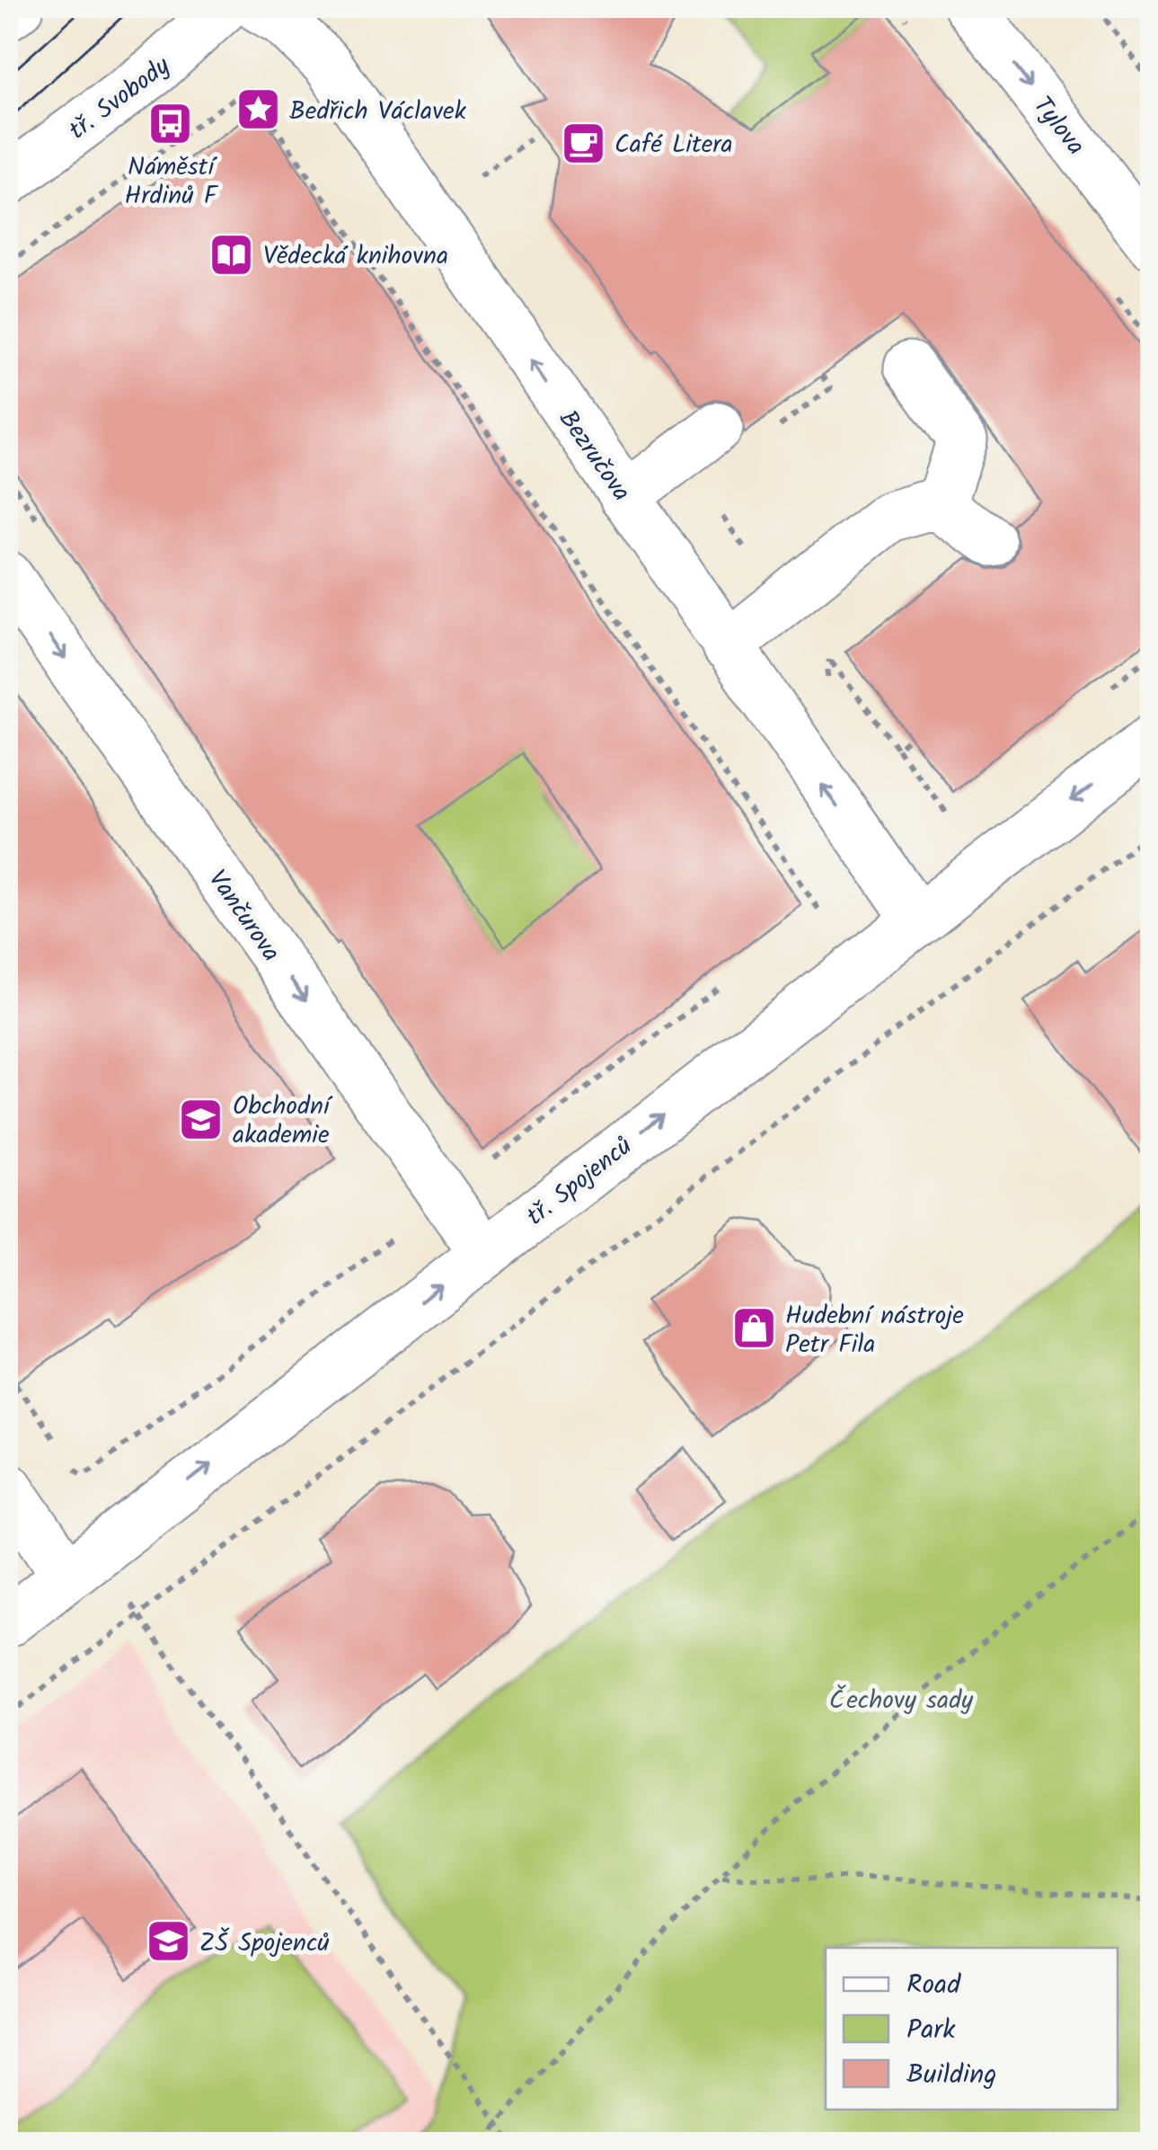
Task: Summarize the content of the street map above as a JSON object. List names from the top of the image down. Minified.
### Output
{"streets":{"street":["tř. Svobody","Tylova","Bezručova","Vančurova","tř. Spojenců"]},"crossings":[["Bezručova","tř. Spojenců"],["Vančurova","tř. Spojenců"]],"one_way":["Tylova","Bezručova","Vančurova"],"parks":["Čechovy sady"],"places":{"place":["Bedřich Václavek"],"bus stop":["Náměstí Hrdinů F"],"cafe":["Café Litera"],"library":["Vědecká knihovna"],"school or university":["Obchodní akademie","ZŠ Spojenců"],"shop":["Hudební nástroje Petr Fila"]},"legend":["Road","Park","Building"]}
